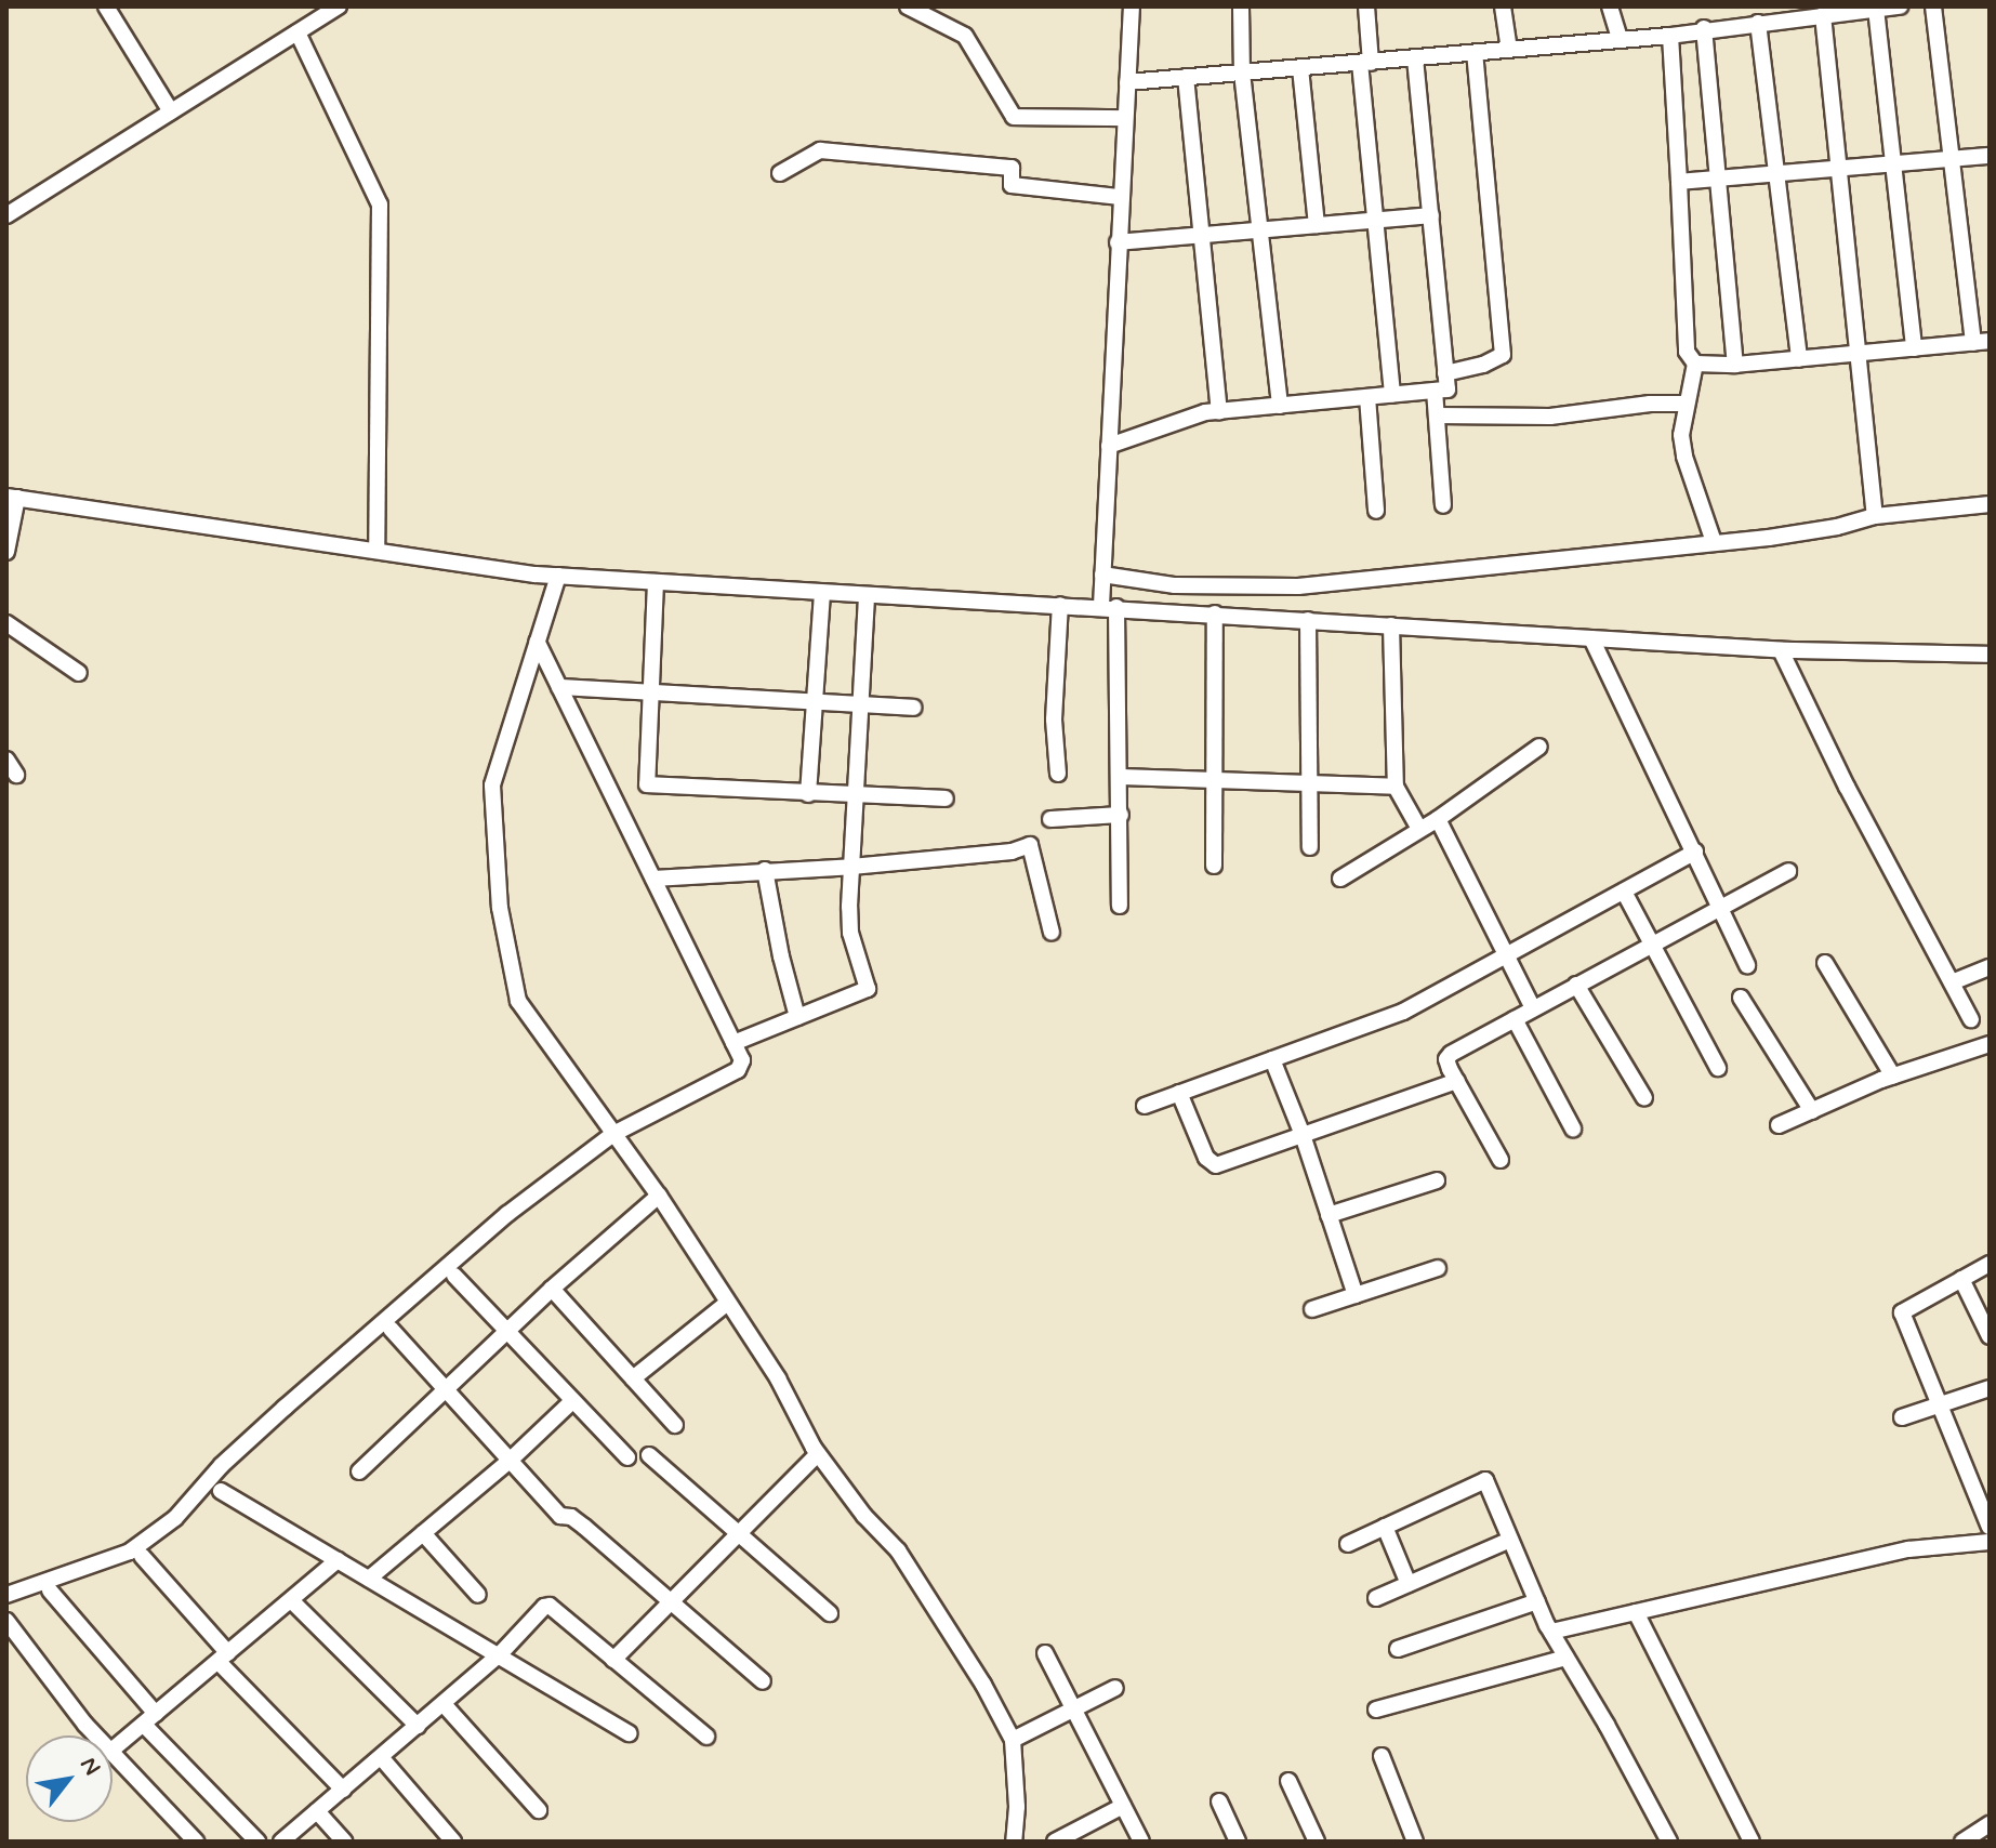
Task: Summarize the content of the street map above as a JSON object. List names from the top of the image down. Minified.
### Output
{"north":"top right"}
